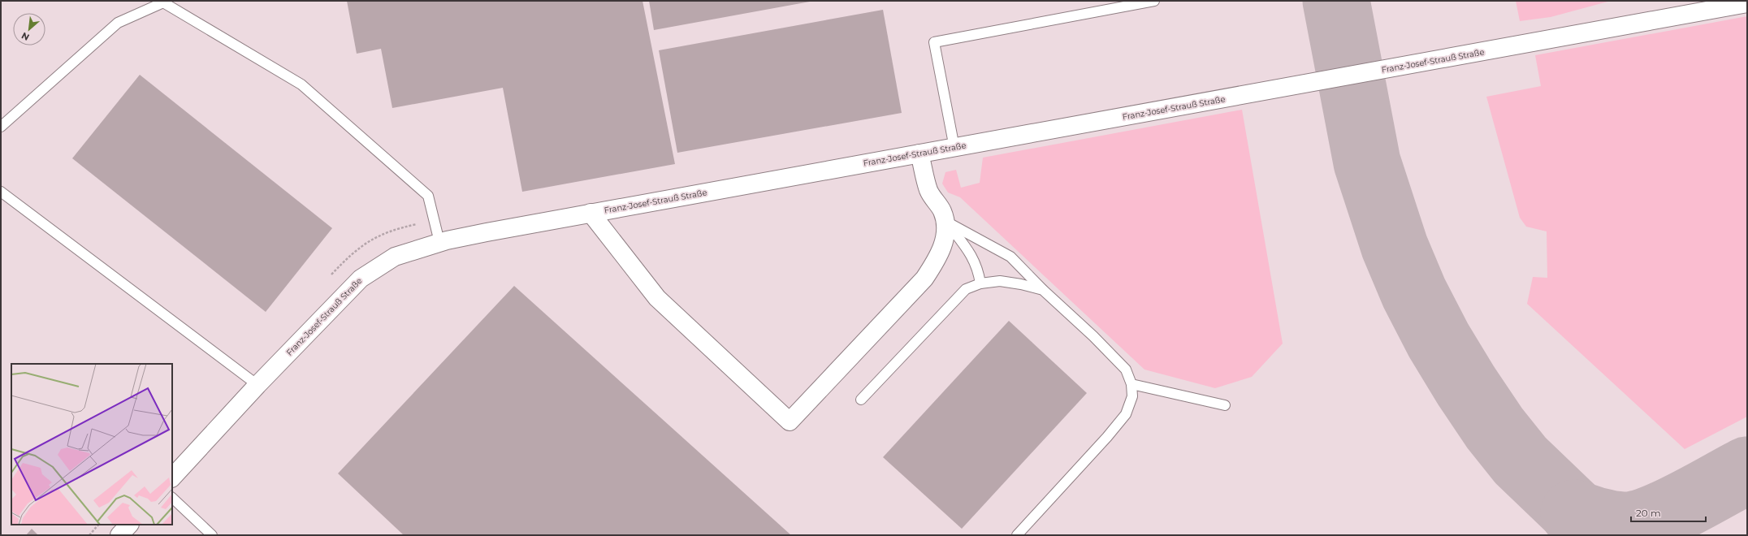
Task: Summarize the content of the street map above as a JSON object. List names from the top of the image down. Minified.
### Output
{"streets":{"street":["Franz-Josef-Strauß Straße"]},"scale_bar":"20 m","north":"bottom left"}
